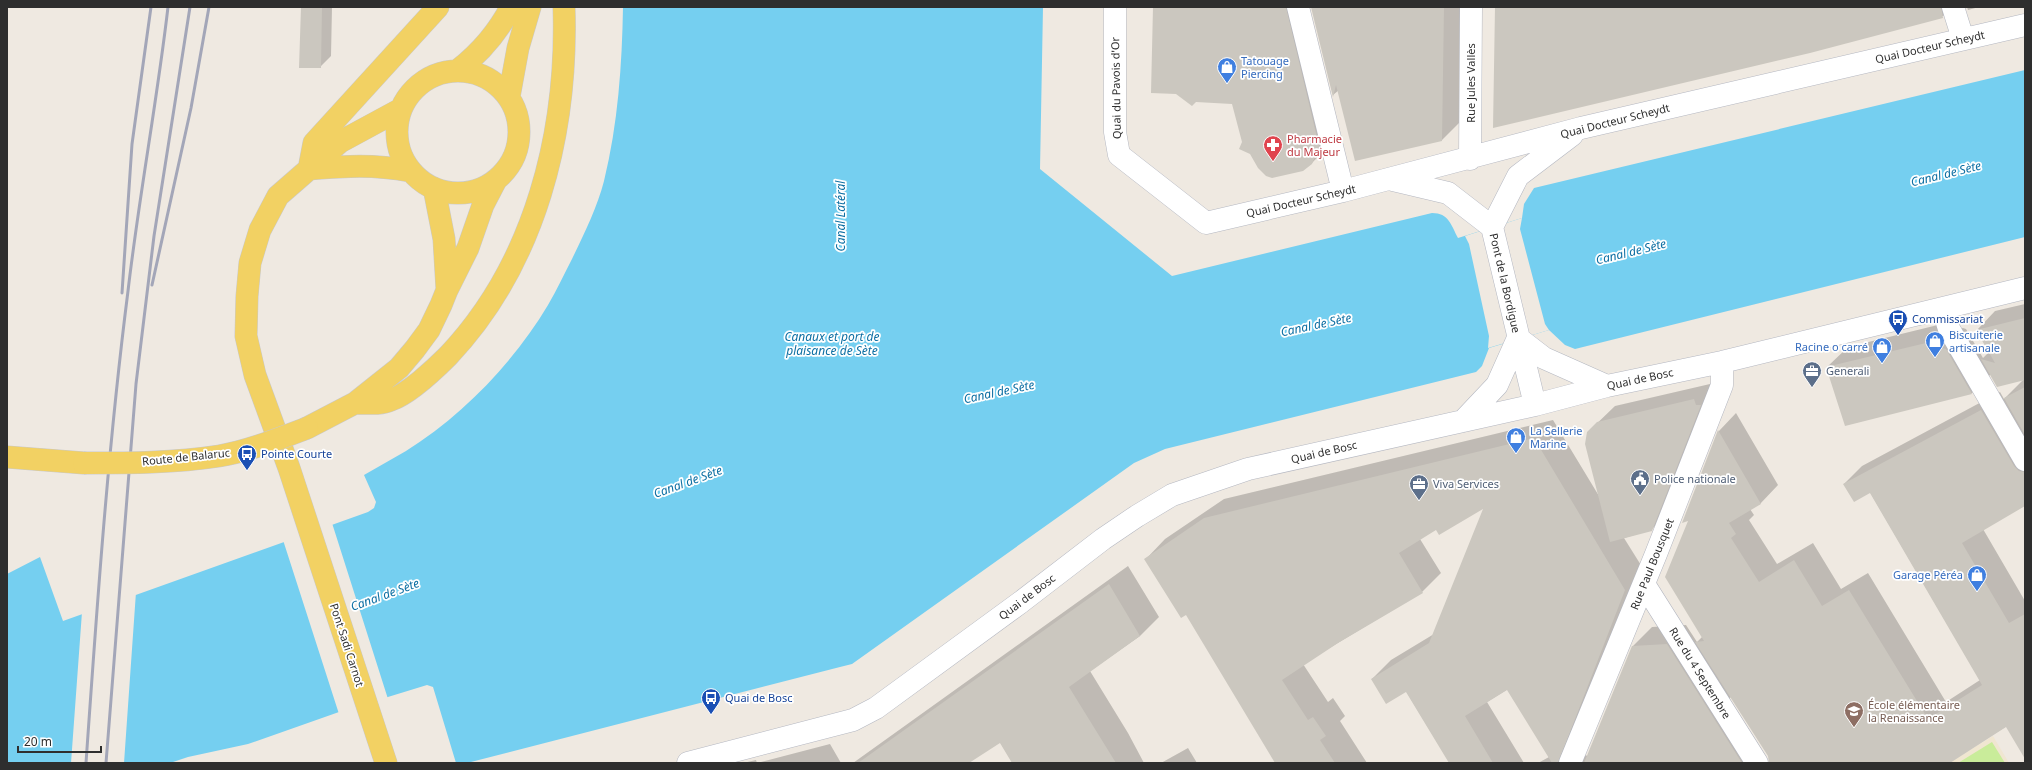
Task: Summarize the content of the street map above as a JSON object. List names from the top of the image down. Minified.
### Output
{"streets":{"main road":["Route de Balaruc","Pont Sadi Carnot"],"street":["Quai Docteur Scheydt","Rue Jules Vallès","Quai du Pavois d'Or","Pont de la Bordigue","Quai de Bosc","Rue Paul Bousquet","Rue du 4 Septembre"]},"crossings":[["Quai Docteur Scheydt","Rue Jules Vallès"],["Quai Docteur Scheydt","Quai du Pavois d'Or"],["Pont de la Bordigue","Quai de Bosc"],["Quai de Bosc","Rue Paul Bousquet"],["Route de Balaruc","Pont Sadi Carnot"],["Rue Paul Bousquet","Rue du 4 Septembre"]],"water":["Canal de Sète","Canal Latéral","Canaux et port de plaisance de Sète"],"places":{"shop":["Tatouage Piercing","Biscuiterie artisanale","Racine o carré","La Sellerie Marine","Garage Péréa"],"pharmacy":["Pharmacie du Majeur"],"bus stop":["Commissariat","Pointe Courte","Quai de Bosc"],"office":["Generali","Viva Services"],"public building":["Police nationale"],"school or university":["École élémentaire la Renaissance"]},"scale_bar":"20 m"}
